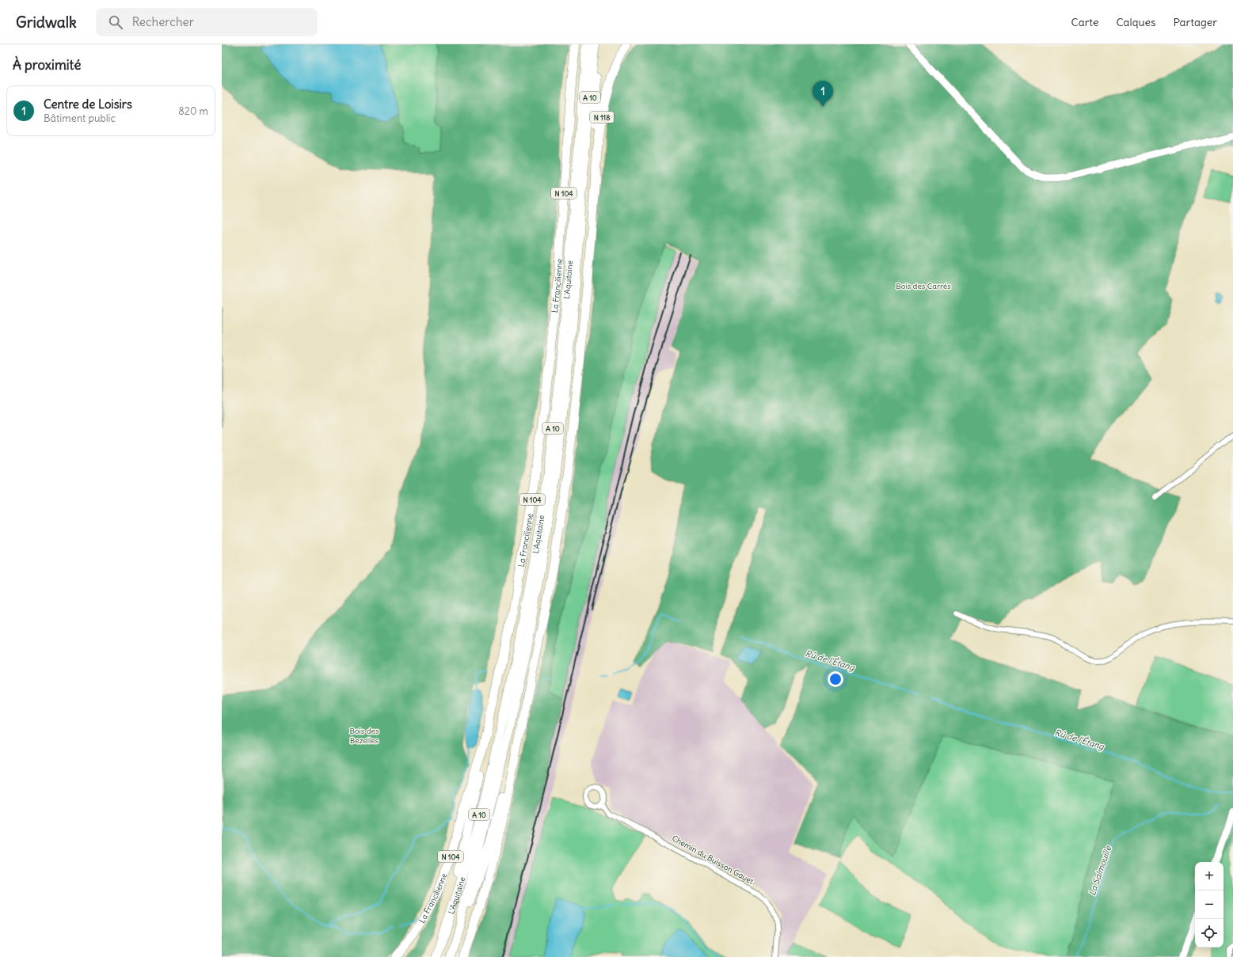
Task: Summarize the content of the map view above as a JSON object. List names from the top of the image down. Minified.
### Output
{"streets":{"highway":["A 10","N 118","N 104","L'Aquitaine","La Francilienne"],"street":["Chemin du Buisson Gayet"]},"water":["Rû de l'Étang","La Salmouille"],"parks":["Bois des Carrés","Bois des Bezelles"],"page":{"header":"Gridwalk","search":"Rechercher","nav":["Carte","Calques","Partager"],"heading":"À proximité","pins":"1","list":[{"mark":"1","name":"Centre de Loisirs","note":"Bâtiment public","value":"820 m"}],"map_buttons":["+","−"]}}
